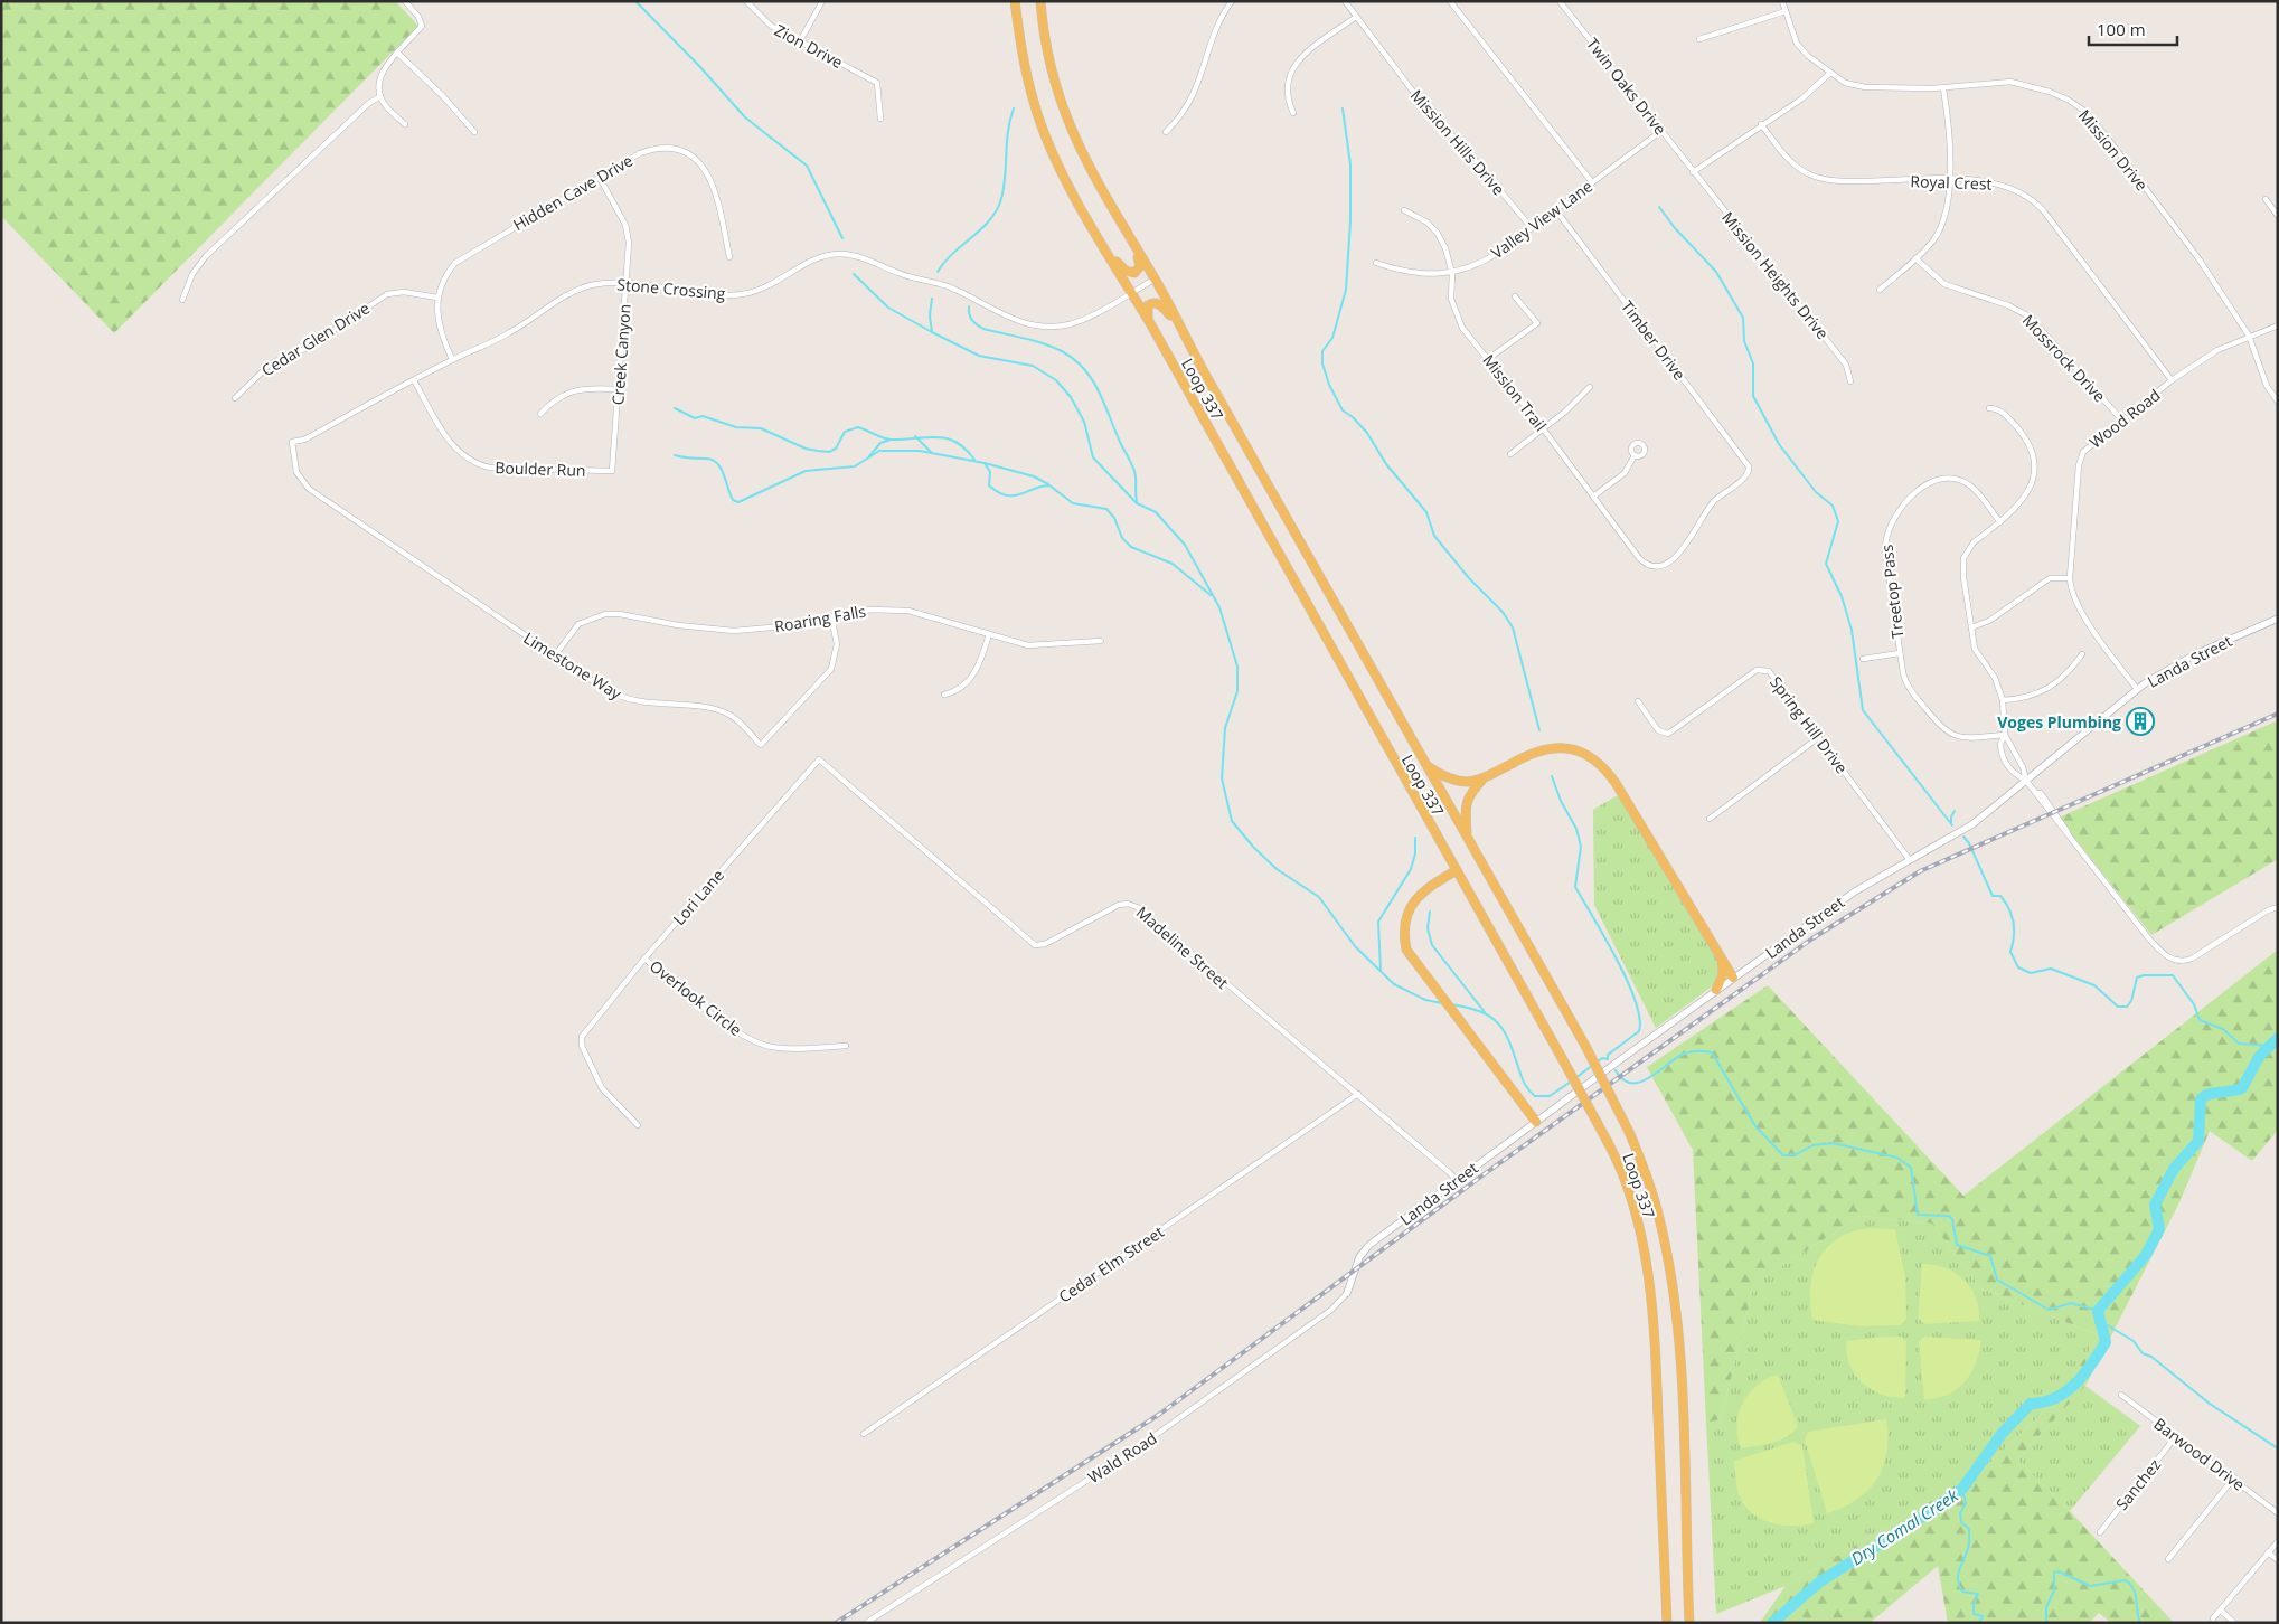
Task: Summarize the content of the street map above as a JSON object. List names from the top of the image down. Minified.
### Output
{"streets":{"main road":["Loop 337"],"street":["Zion Drive","Twin Oaks Drive","Mission Hills Drive","Mission Drive","Royal Crest","Hidden Cave Drive","Valley View Lane","Mission Heights Drive","Stone Crossing","Cedar Glen Drive","Timber Drive","Creek Canyon","Mossrock Drive","Mission Trail","Wood Road","Boulder Run","Treetop Pass","Roaring Falls","Landa Street","Limestone Way","Spring Hill Drive","Lori Lane","Madeline Street","Overlook Circle","Cedar Elm Street","Barwood Drive","Wald Road","Sanchez"]},"crossings":[["Twin Oaks Drive","Valley View Lane"],["Twin Oaks Drive","Mission Heights Drive"],["Mission Hills Drive","Valley View Lane"],["Mission Drive","Wood Road"],["Royal Crest","Wood Road"],["Hidden Cave Drive","Stone Crossing"],["Hidden Cave Drive","Cedar Glen Drive"],["Hidden Cave Drive","Creek Canyon"],["Valley View Lane","Timber Drive"],["Valley View Lane","Mission Trail"],["Stone Crossing","Creek Canyon"],["Stone Crossing","Loop 337"],["Stone Crossing","Boulder Run"],["Stone Crossing","Limestone Way"],["Timber Drive","Mission Trail"],["Creek Canyon","Boulder Run"],["Mossrock Drive","Wood Road"],["Roaring Falls","Limestone Way"],["Landa Street","Spring Hill Drive"],["Landa Street","Madeline Street"],["Landa Street","Wald Road"],["Lori Lane","Madeline Street"],["Lori Lane","Overlook Circle"],["Madeline Street","Cedar Elm Street"],["Barwood Drive","Sanchez"]],"water":["Dry Comal Creek"],"places":{"building":["Voges Plumbing"]},"scale_bar":"100 m"}
